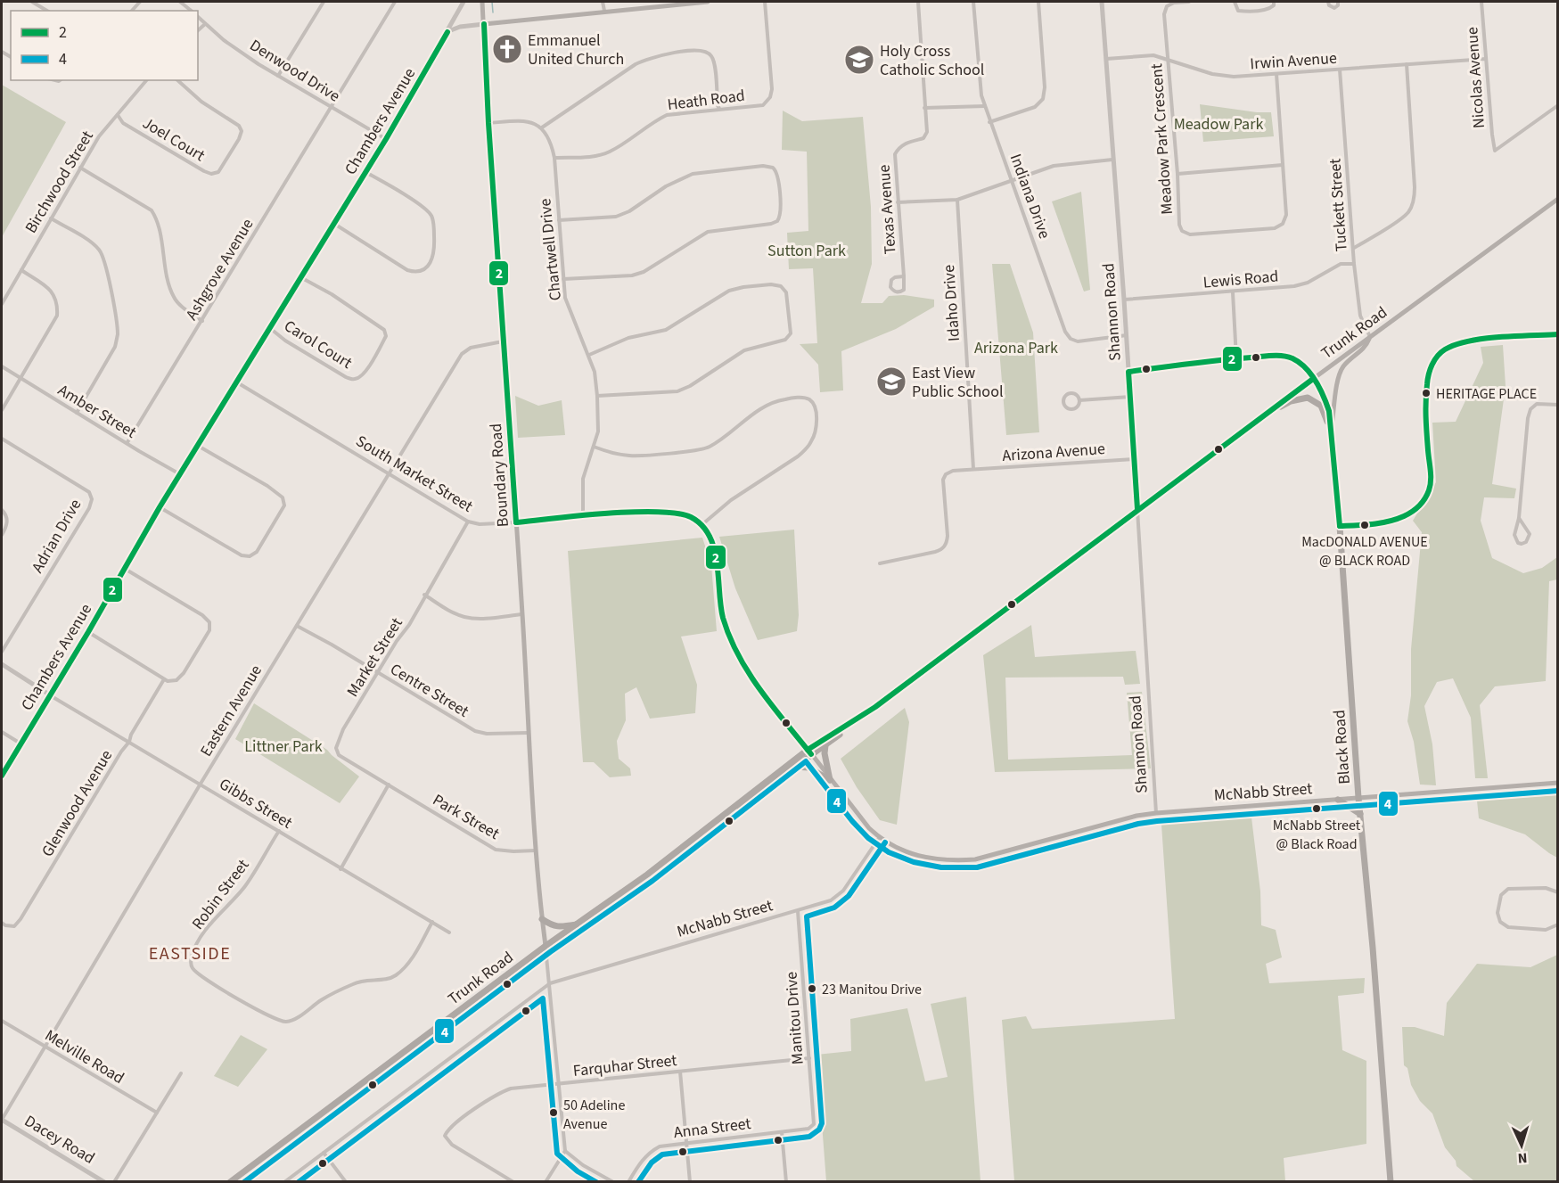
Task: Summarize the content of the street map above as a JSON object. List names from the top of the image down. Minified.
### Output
{"streets":{"highway":["Trunk Road","Black Road"],"main road":["South Market Street","Boundary Road","McNabb Street"],"street":["Irwin Avenue","Denwood Drive","Nicolas Avenue","Heath Road","Chambers Avenue","Joel Court","Meadow Park Crescent","Birchwood Street","Indiana Drive","Tuckett Street","Texas Avenue","Chartwell Drive","Ashgrove Avenue","Lewis Road","Idaho Drive","Shannon Road","Carol Court","Amber Street","Arizona Avenue","Adrian Drive","Market Street","Centre Street","Eastern Avenue","Glenwood Avenue","Gibbs Street","Park Street","Robin Street","Manitou Drive","Melville Road","Farquhar Street","Anna Street","Dacey Road"]},"crossings":[["Irwin Avenue","Nicolas Avenue"],["Irwin Avenue","Meadow Park Crescent"],["Irwin Avenue","Tuckett Street"],["Irwin Avenue","Shannon Road"],["Denwood Drive","Chambers Avenue"],["Denwood Drive","Ashgrove Avenue"],["Heath Road","Chartwell Drive"],["Chambers Avenue","Carol Court"],["Chambers Avenue","Amber Street"],["Chambers Avenue","South Market Street"],["Chambers Avenue","Gibbs Street"],["Joel Court","Birchwood Street"],["Indiana Drive","Shannon Road"],["Tuckett Street","Lewis Road"],["Tuckett Street","Trunk Road"],["Chartwell Drive","South Market Street"],["Ashgrove Avenue","Amber Street"],["Lewis Road","Shannon Road"],["Idaho Drive","Arizona Avenue"],["Shannon Road","Trunk Road"],["Shannon Road","Arizona Avenue"],["Shannon Road","McNabb Street"],["Trunk Road","Boundary Road"],["Trunk Road","Black Road"],["South Market Street","Boundary Road"],["South Market Street","Market Street"],["South Market Street","Eastern Avenue"],["Boundary Road","Centre Street"],["Boundary Road","Eastern Avenue"],["Boundary Road","Park Street"],["Market Street","Centre Street"],["Market Street","Park Street"],["Centre Street","Eastern Avenue"],["Eastern Avenue","Gibbs Street"],["Eastern Avenue","Melville Road"],["Eastern Avenue","Dacey Road"],["Black Road","McNabb Street"],["McNabb Street","Manitou Drive"],["Glenwood Avenue","Gibbs Street"],["Gibbs Street","Robin Street"],["Manitou Drive","Farquhar Street"],["Manitou Drive","Anna Street"]],"districts":["EASTSIDE"],"parks":["Meadow Park","Sutton Park","Arizona Park","Littner Park"],"places":{"church":["Emmanuel United Church"],"school or university":["Holy Cross Catholic School","East View Public School"],"other":["HERITAGE PLACE","MacDONALD AVENUE @ BLACK ROAD","McNabb Street @ Black Road","23 Manitou Drive","50 Adeline Avenue"]},"lines":["transit line 2","transit line 4"],"legend":["2","4"],"north":"bottom"}
